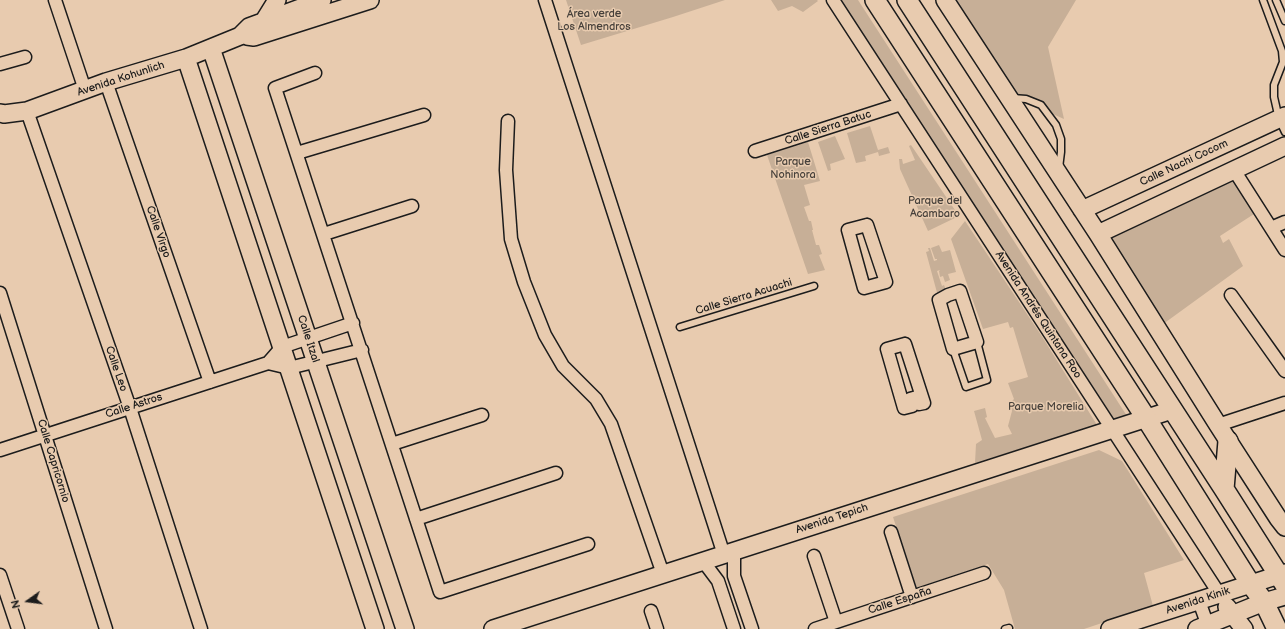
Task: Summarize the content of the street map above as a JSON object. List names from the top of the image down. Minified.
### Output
{"streets":{"street":["Avenida Kohunlich","Calle Sierra Batuc","Calle Nachi Cocom","Calle Virgo","Avenida Andrés Quintana Roo","Calle Itzal","Calle Leo","Calle Astros","Calle Capricornio","Avenida Tepich","Calle España","Avenida Kinik"],"lane":["Calle Sierra Acuachi"]},"crossings":[["Avenida Kohunlich","Calle Virgo"],["Avenida Kohunlich","Calle Itzal"],["Avenida Kohunlich","Calle Leo"],["Calle Sierra Batuc","Avenida Andrés Quintana Roo"],["Calle Virgo","Calle Astros"],["Avenida Andrés Quintana Roo","Avenida Tepich"],["Avenida Andrés Quintana Roo","Avenida Kinik"],["Calle Leo","Calle Astros"],["Calle Astros","Calle Capricornio"]],"parks":["Área verde Los Almendros","Parque Nohinora","Parque del Acambaro","Parque Morelia"],"north":"left"}
